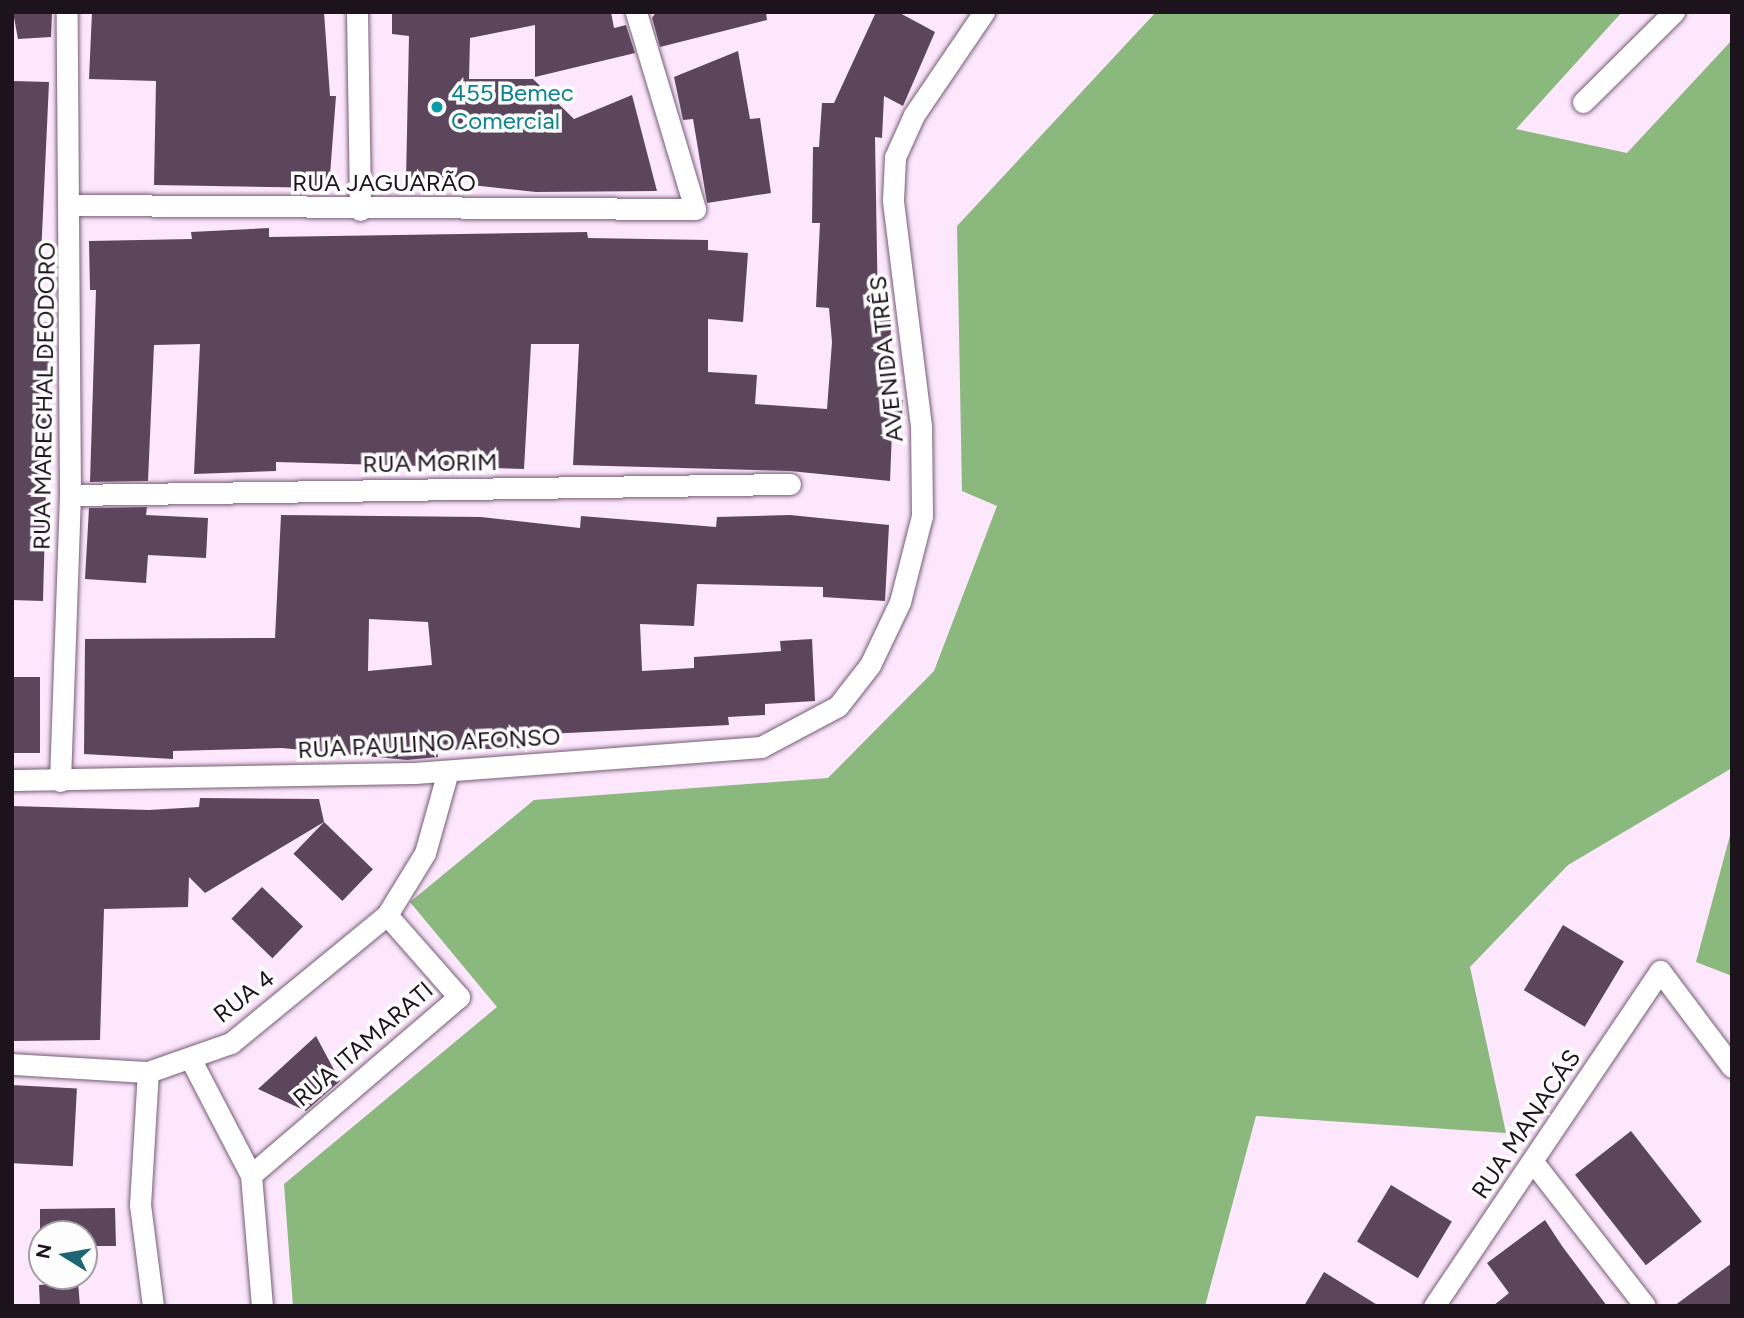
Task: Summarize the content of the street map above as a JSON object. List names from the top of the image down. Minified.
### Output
{"streets":{"street":["RUA JAGUARÃO","AVENIDA TRÊS","RUA MARECHAL DEODORO","RUA MORIM","RUA PAULINO AFONSO","RUA 4","RUA ITAMARATI","RUA MANACÁS"]},"crossings":[["RUA JAGUARÃO","RUA MARECHAL DEODORO"],["AVENIDA TRÊS","RUA PAULINO AFONSO"],["RUA MARECHAL DEODORO","RUA MORIM"],["RUA MARECHAL DEODORO","RUA PAULINO AFONSO"],["RUA PAULINO AFONSO","RUA 4"],["RUA 4","RUA ITAMARATI"]],"places":["455 Bemec Comercial"],"north":"left"}
